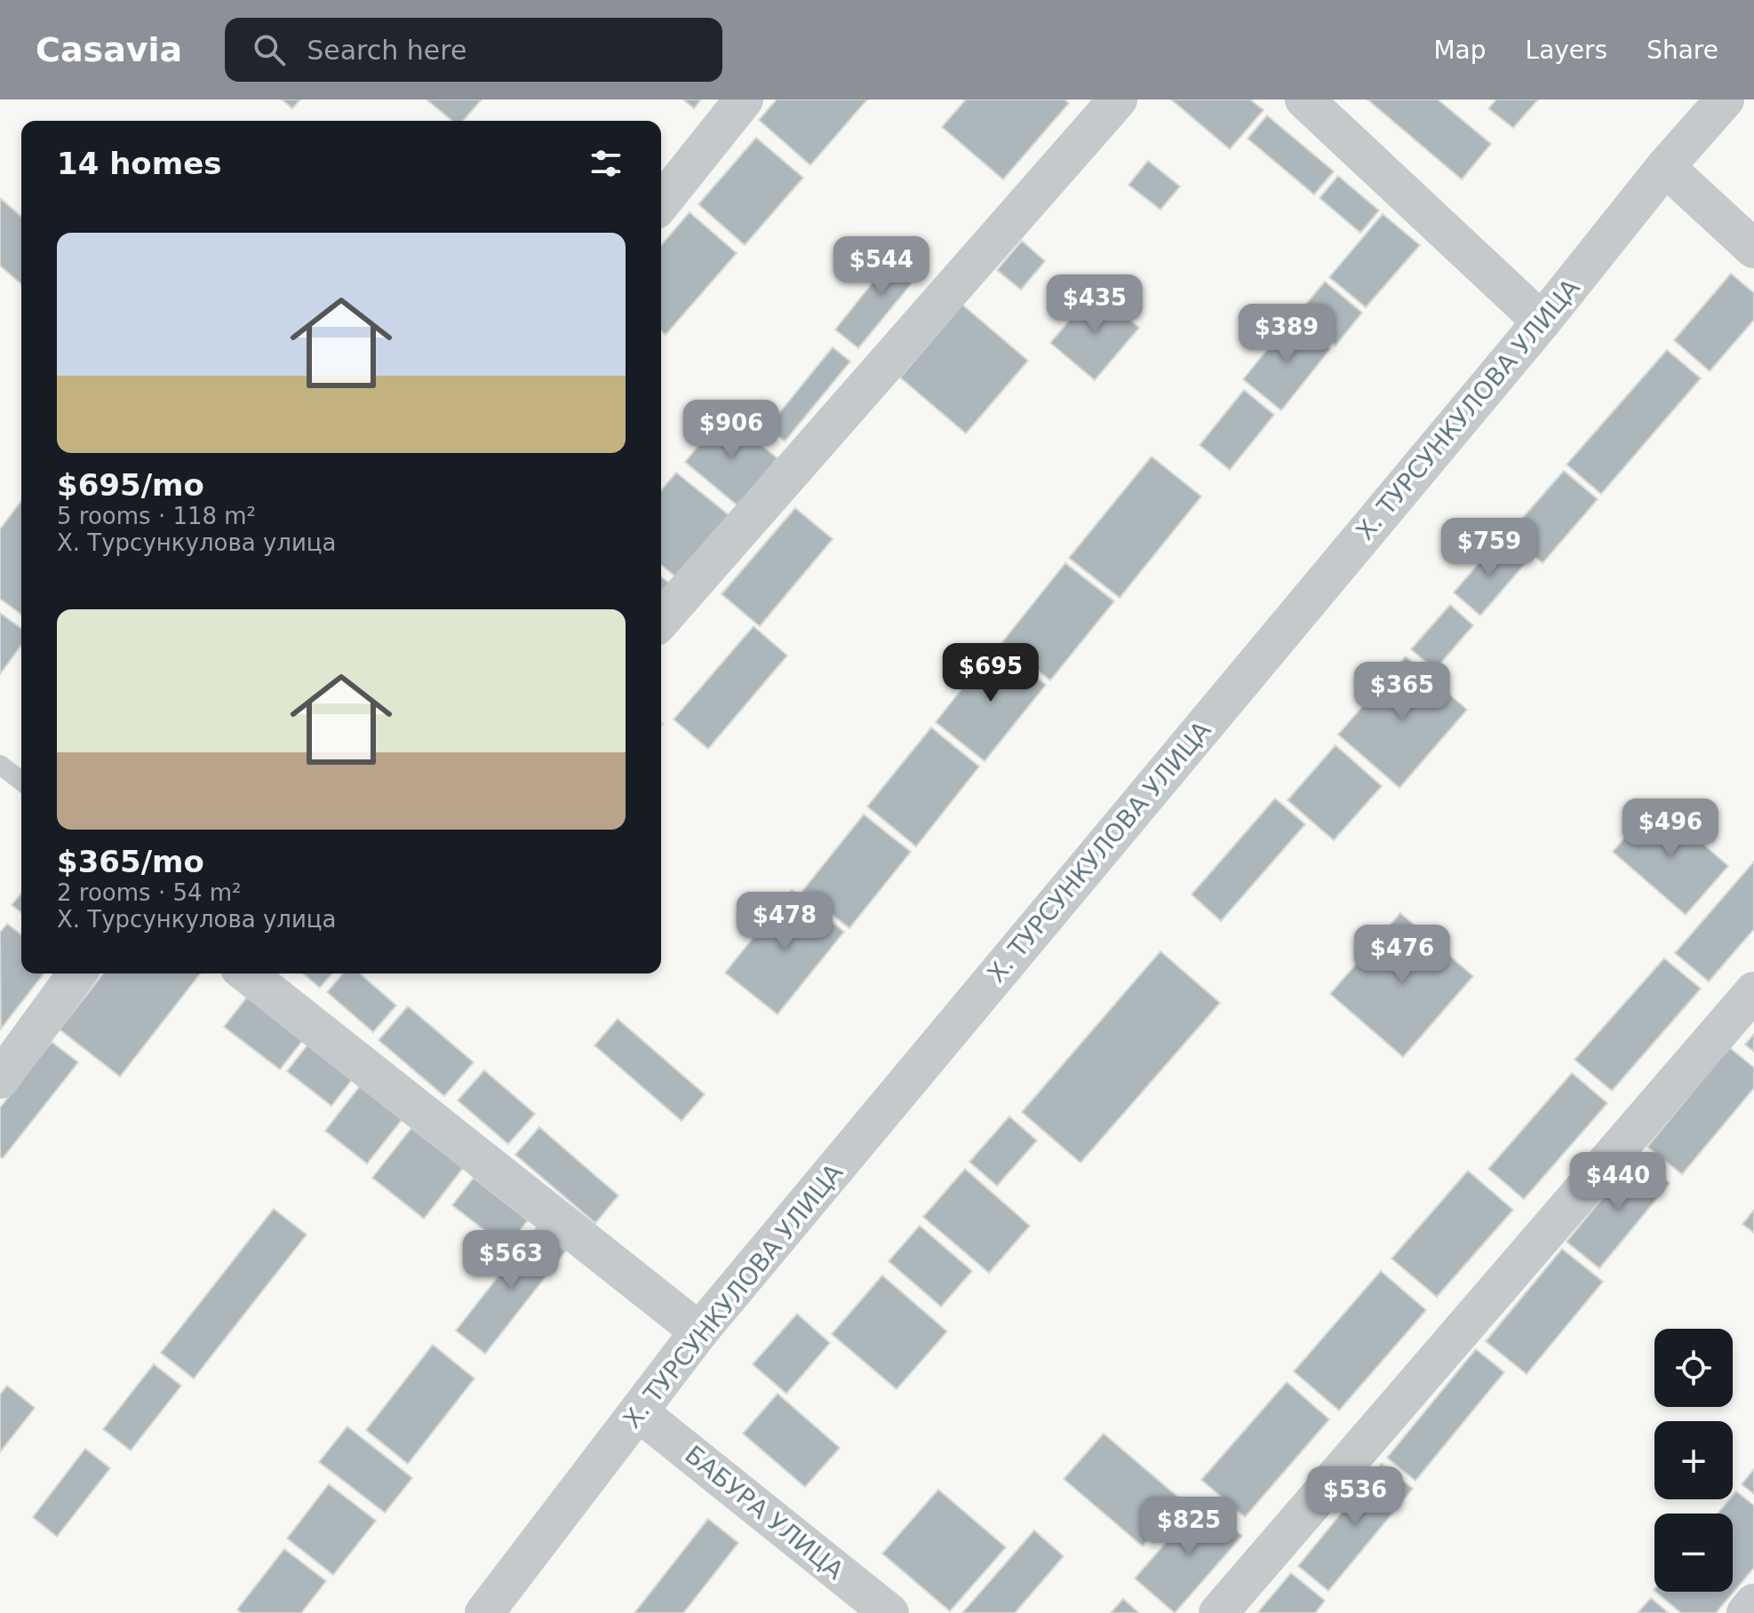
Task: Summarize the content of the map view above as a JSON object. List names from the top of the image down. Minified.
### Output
{"streets":{"street":["Х. ТУРСУНКУЛОВА УЛИЦА","БАБУРА УЛИЦА"]},"crossings":[["Х. ТУРСУНКУЛОВА УЛИЦА","БАБУРА УЛИЦА"]],"page":{"header":"Casavia","search":"Search here","nav":["Map","Layers","Share"],"heading":"14 homes","list":[{"name":"$695/mo","note":"5 rooms · 118 m² · Х. Турсункулова улица"},{"name":"$365/mo","note":"2 rooms · 54 m² · Х. Турсункулова улица"}],"price":["$544","$435","$389","$906","$759","$695","$365","$496","$478","$476","$440","$563","$536","$825"],"map_buttons":["+","−"]}}
